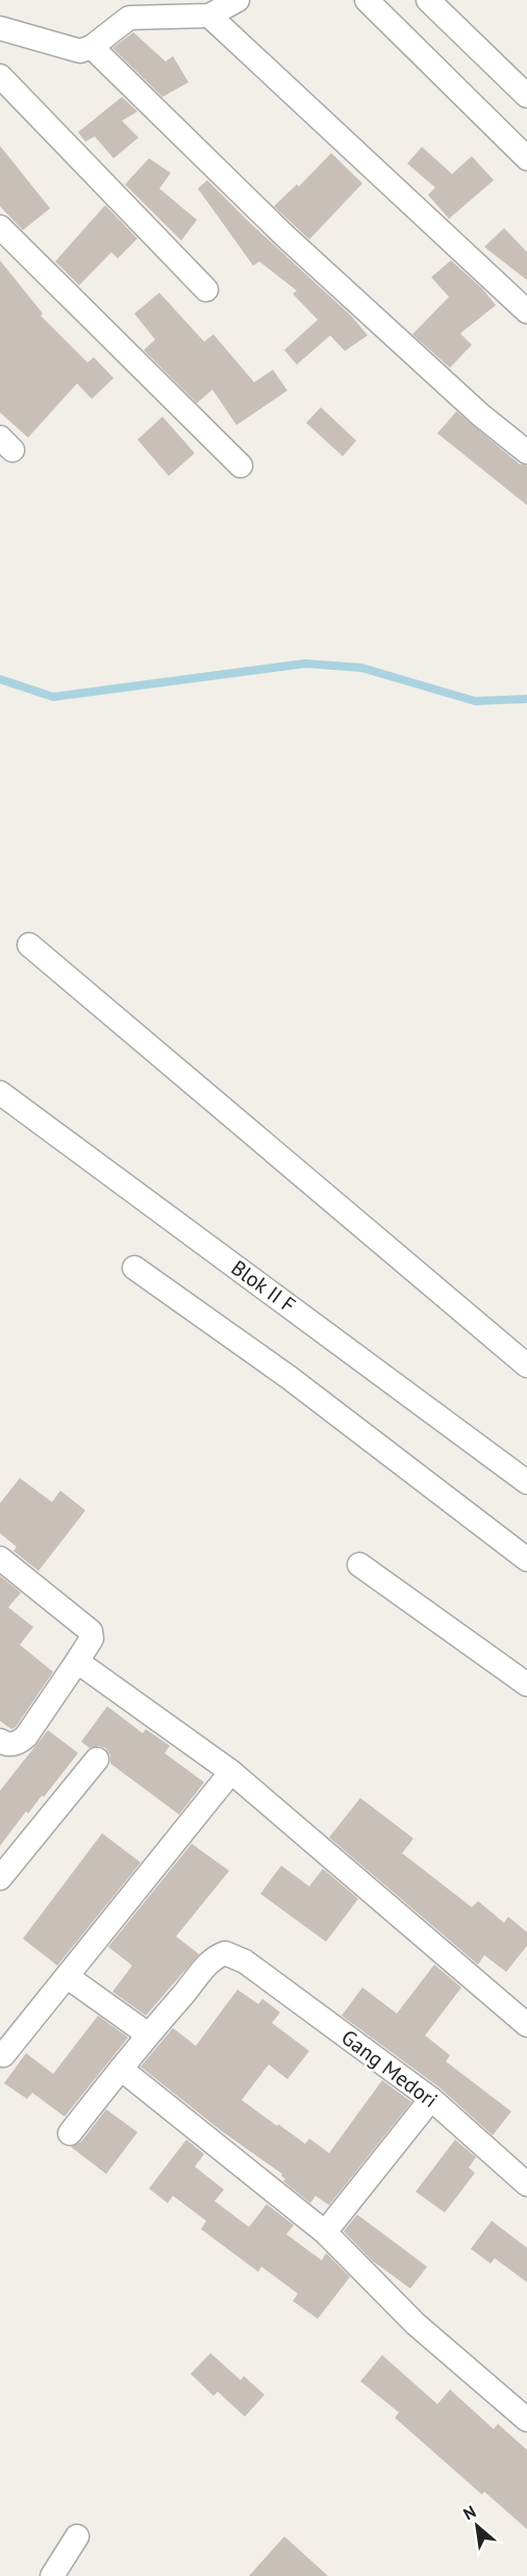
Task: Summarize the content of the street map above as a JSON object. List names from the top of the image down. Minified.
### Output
{"streets":{"street":["Blok II F","Gang Medori"]},"north":"top left"}
